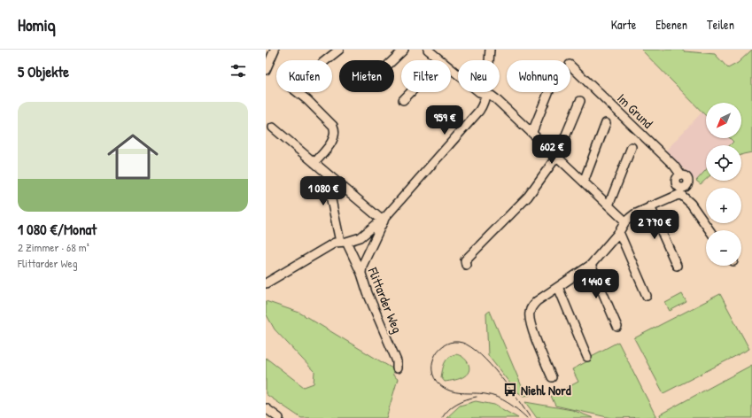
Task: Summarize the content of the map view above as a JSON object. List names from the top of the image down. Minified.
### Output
{"streets":{"street":["Im Grund","Flittarder Weg"]},"places":{"bus stop":["Niehl Nord"]},"north":"bottom left","page":{"header":"Homiq","nav":["Karte","Ebenen","Teilen"],"heading":"5 Objekte","chip":["Kaufen","Mieten","Filter","Neu","Wohnung"],"list":[{"name":"1 080 €/Monat","note":"2 Zimmer · 68 m² · Flittarder Weg"}],"map_buttons":["+","−"],"price":["959 €","602 €","1 080 €","2 770 €","1 440 €"]}}
